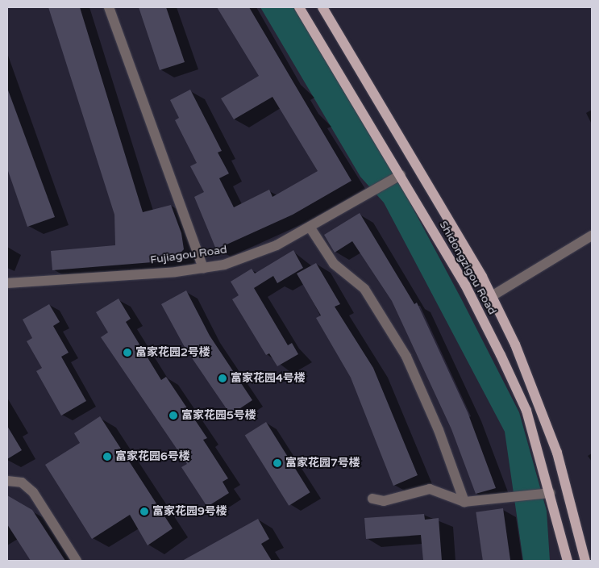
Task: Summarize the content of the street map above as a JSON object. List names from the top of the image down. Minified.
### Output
{"streets":{"main road":["Shidongzigou Road"],"street":["Fujiagou Road"]},"crossings":[["Fujiagou Road","Shidongzigou Road"]],"places":["富家花园2号楼","富家花园4号楼","富家花园5号楼","富家花园6号楼","富家花园7号楼","富家花园9号楼"]}
